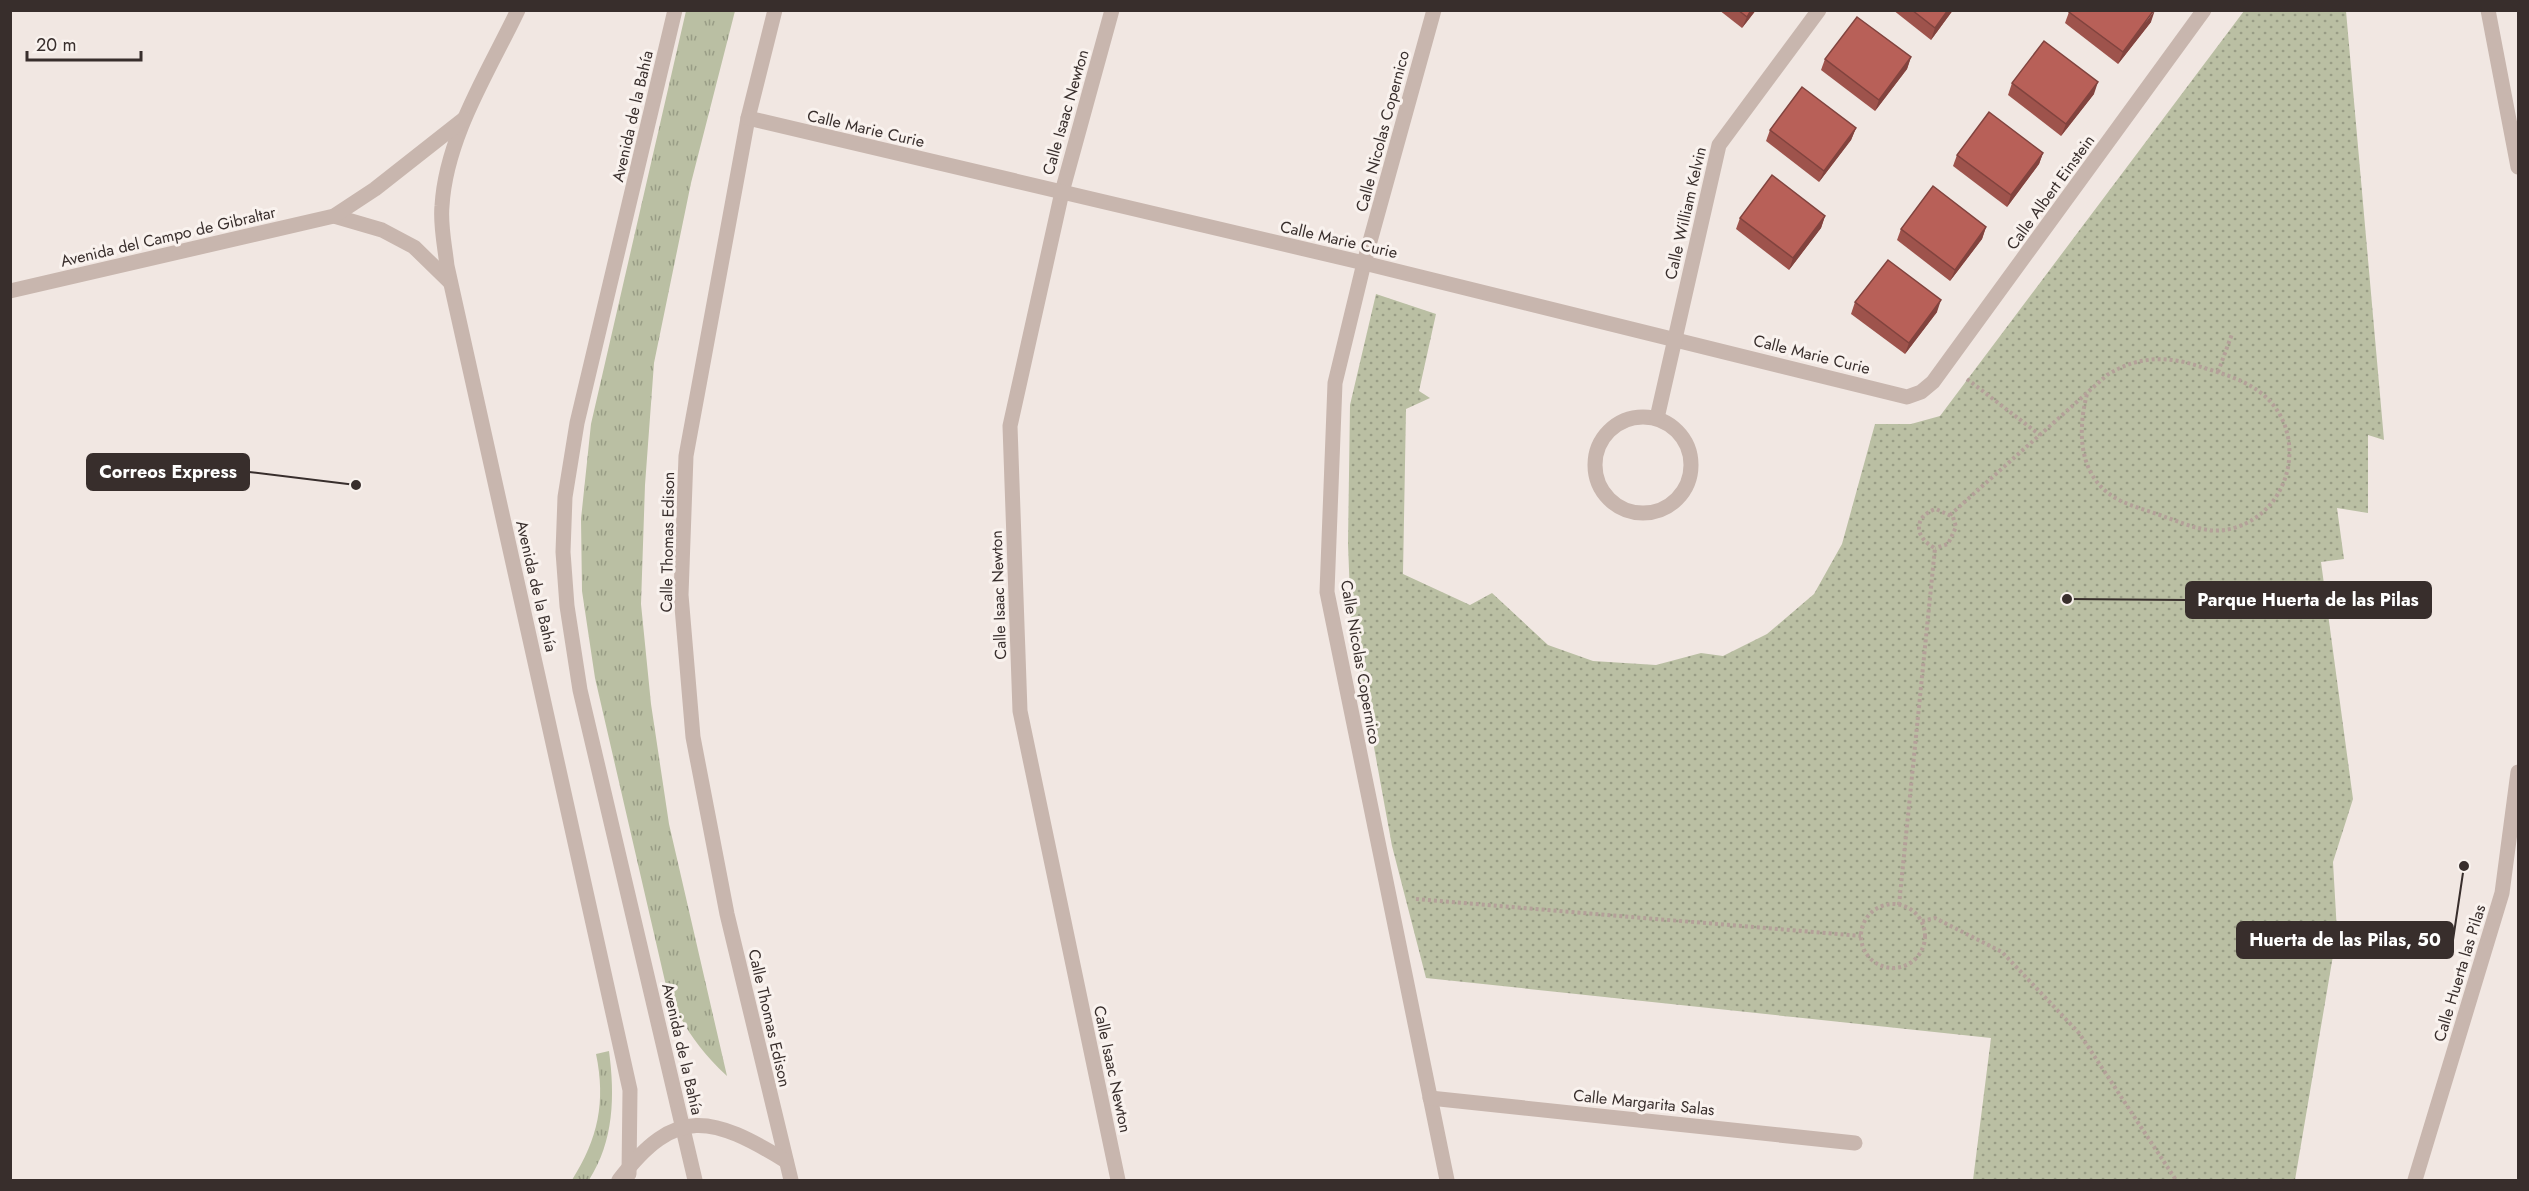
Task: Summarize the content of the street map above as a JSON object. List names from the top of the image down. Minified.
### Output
{"streets":{"street":["Calle Isaac Newton","Avenida de la Bahía","Calle Marie Curie","Calle Nicolas Copernico","Calle Albert Einstein","Calle William Kelvin","Avenida del Campo de Gibraltar","Calle Thomas Edison","Calle Huerta las Pilas","Calle Margarita Salas"]},"crossings":[["Calle Isaac Newton","Calle Marie Curie"],["Avenida de la Bahía","Avenida del Campo de Gibraltar"],["Calle Marie Curie","Calle Nicolas Copernico"],["Calle Marie Curie","Calle Albert Einstein"],["Calle Marie Curie","Calle William Kelvin"],["Calle Marie Curie","Calle Thomas Edison"],["Calle Nicolas Copernico","Calle Margarita Salas"]],"places":["Correos Express","Parque Huerta de las Pilas","Huerta de las Pilas, 50"],"scale_bar":"20 m"}
